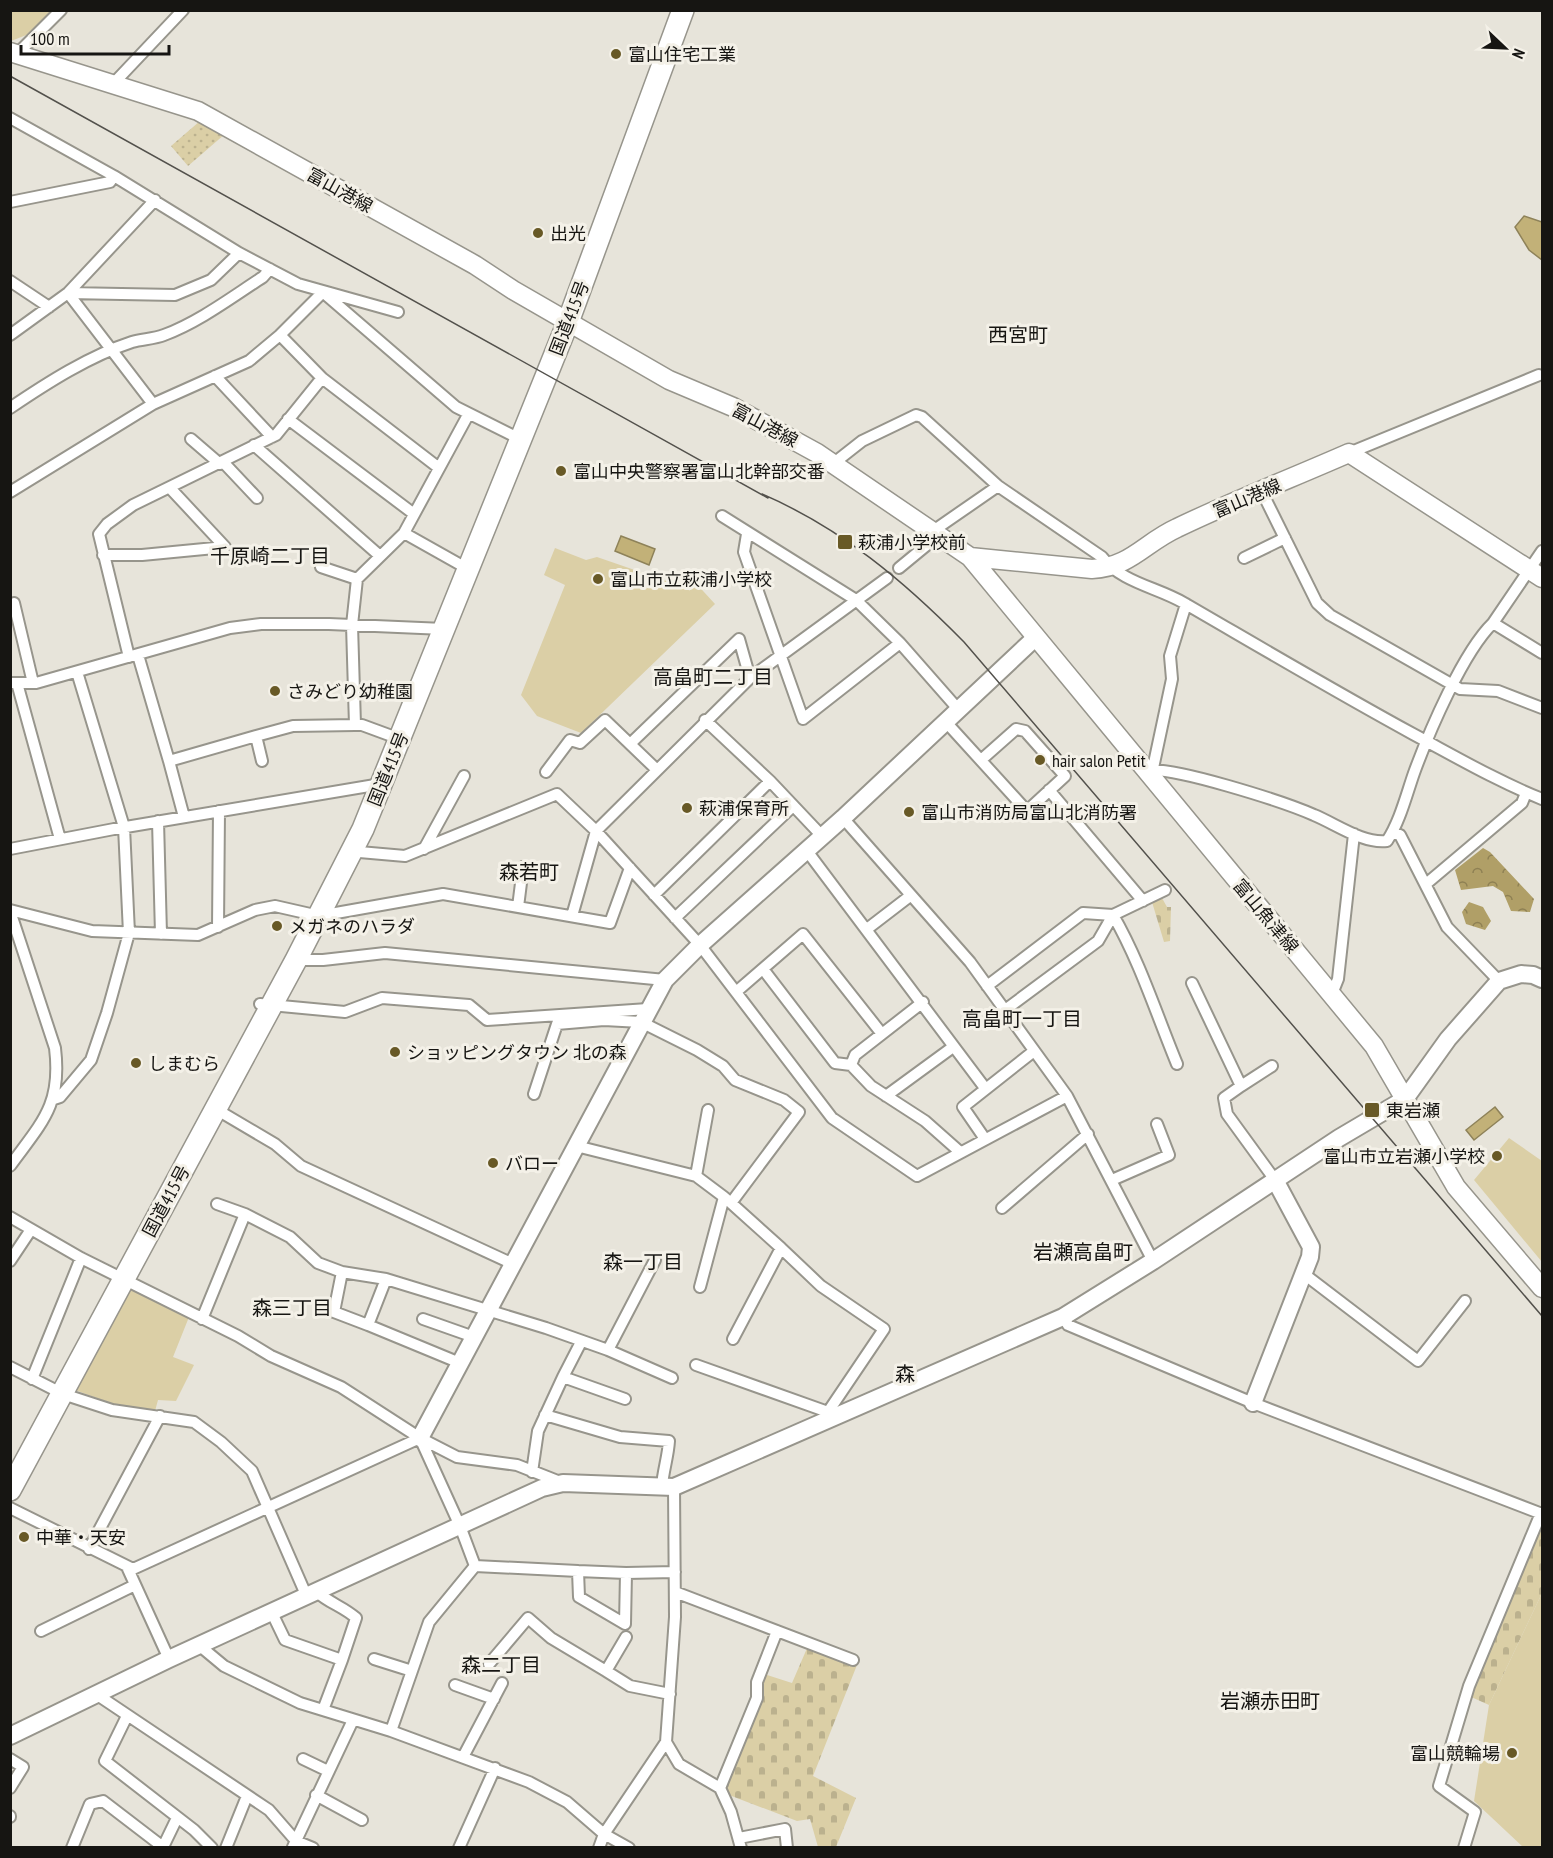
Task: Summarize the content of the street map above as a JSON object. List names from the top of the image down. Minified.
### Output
{"streets":{"highway":["国道415号"],"main road":["富山港線","富山魚津線"]},"crossings":[["富山港線","国道415号"],["富山港線","富山魚津線"]],"districts":["西宮町","千原崎二丁目","高畠町二丁目","森若町","高畠町一丁目","岩瀬高畠町","森一丁目","森三丁目","森","森二丁目","岩瀬赤田町"],"places":{"other":["富山住宅工業","出光","富山中央警察署富山北幹部交番","富山市立萩浦小学校","さみどり幼稚園","hair salon Petit","萩浦保育所","富山市消防局富山北消防署","メガネのハラダ","ショッピングタウン 北の森","しまむら","富山市立岩瀬小学校","バロー","中華・天安","富山競輪場"],"transit":["萩浦小学校前","東岩瀬"]},"scale_bar":"100 m","north":"bottom right"}
